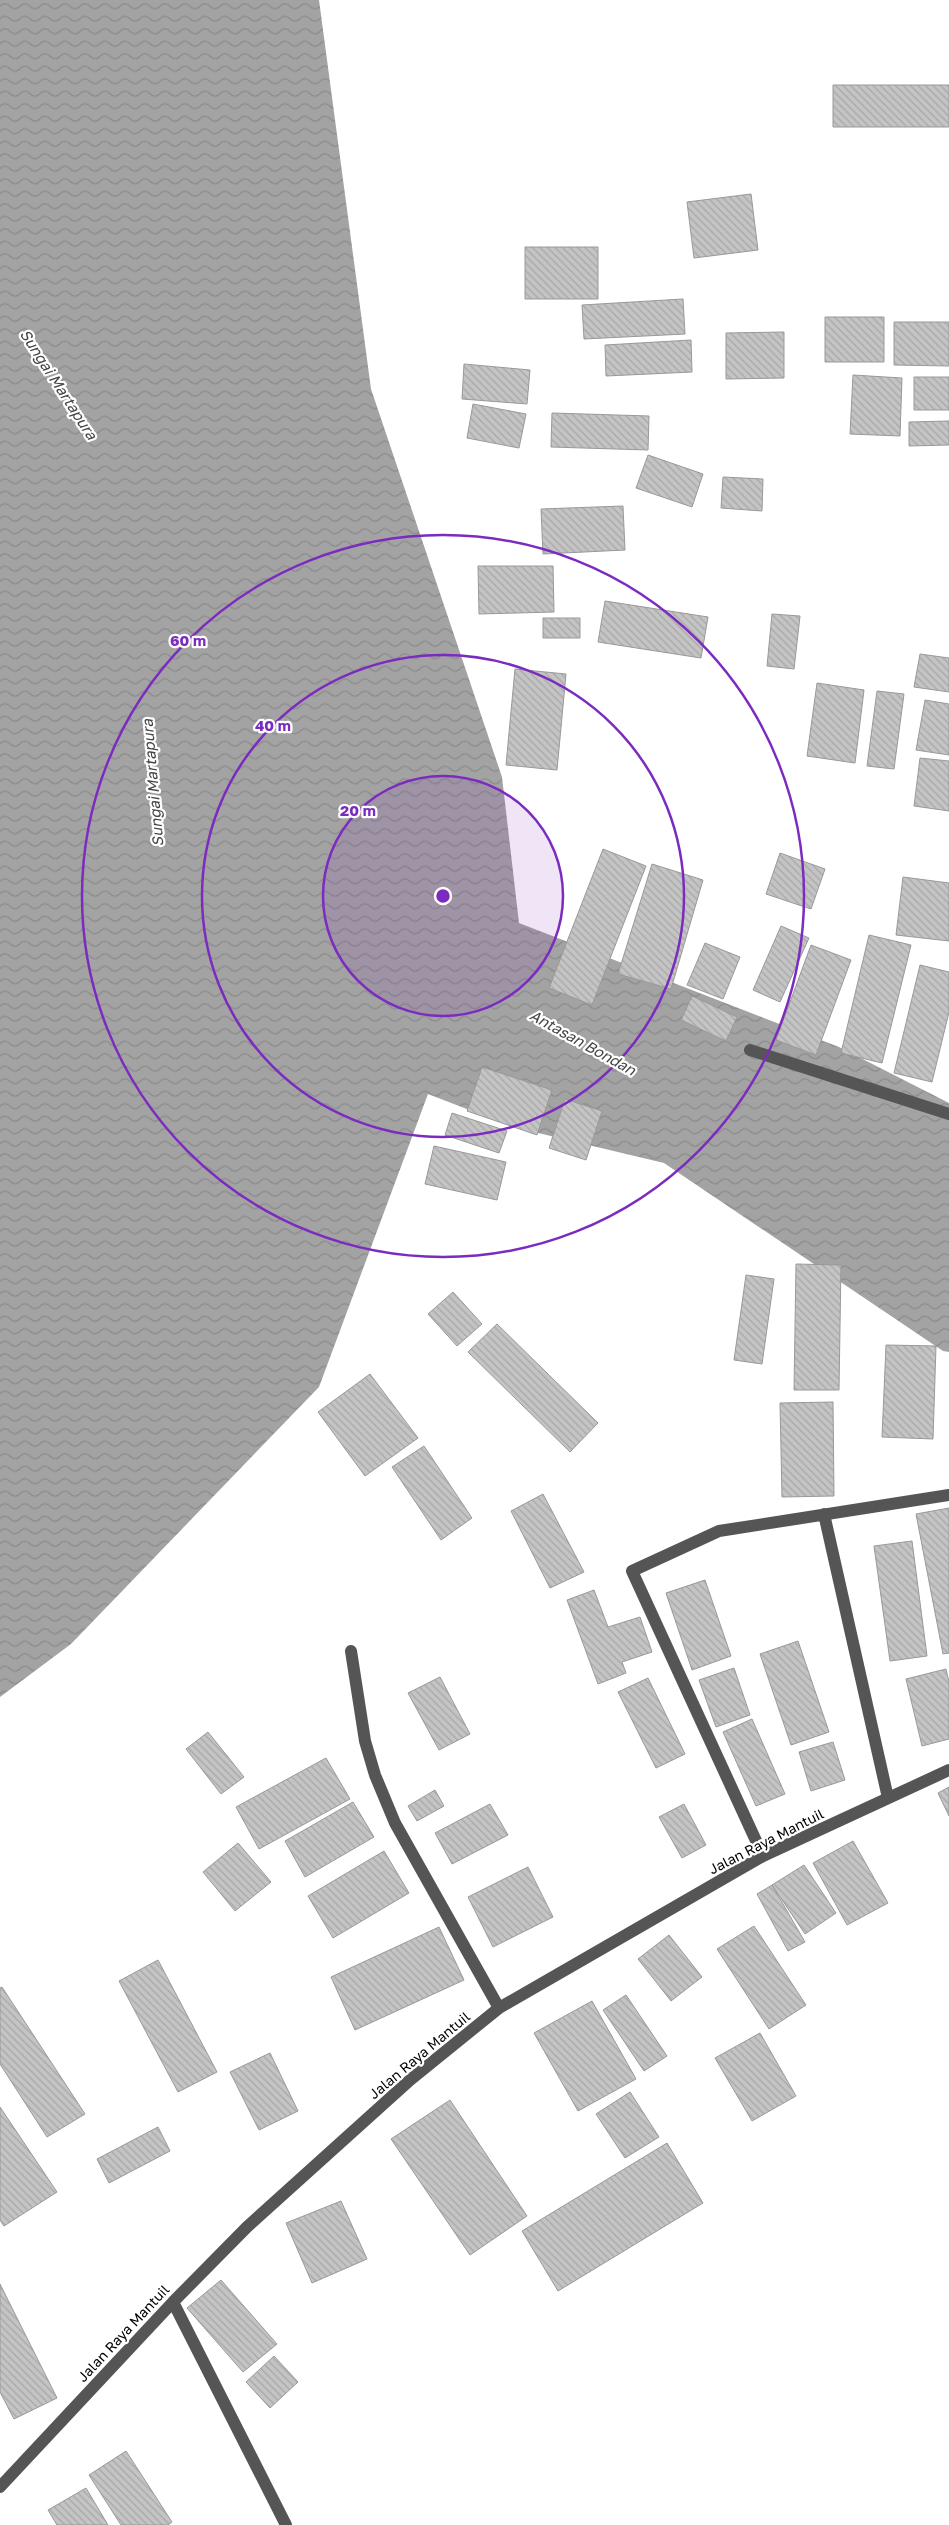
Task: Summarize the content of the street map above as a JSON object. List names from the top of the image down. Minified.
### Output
{"streets":{"street":["Jalan Raya Mantuil"]},"water":["Sungai Martapura","Antasan Bondan"],"rings":["60 m","40 m","20 m"]}
